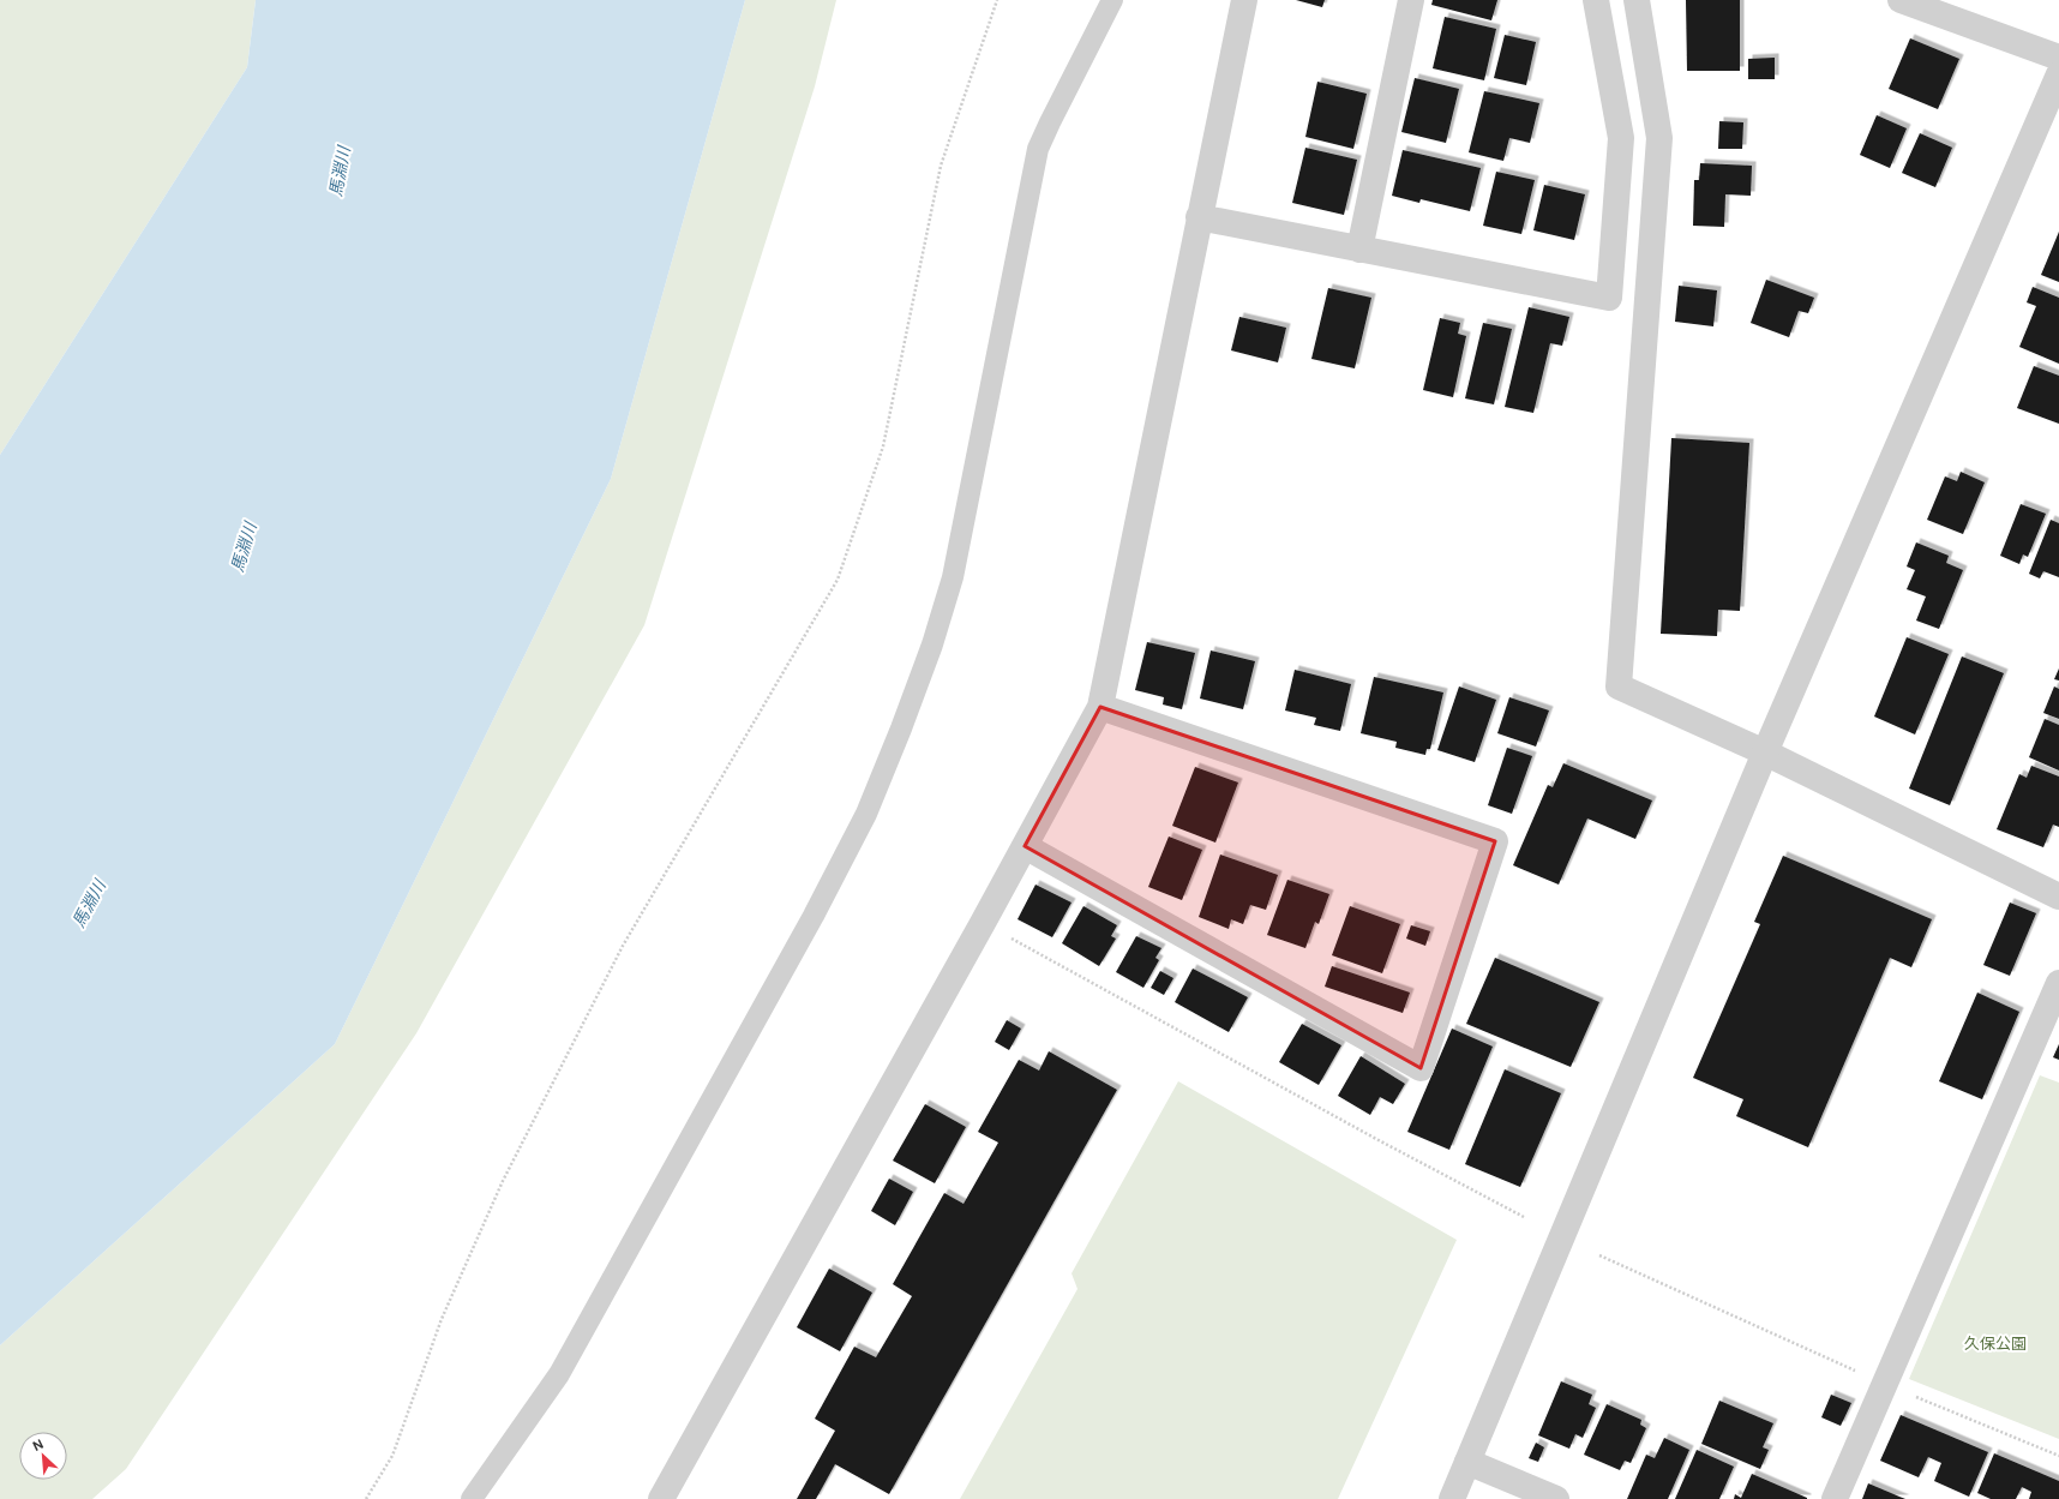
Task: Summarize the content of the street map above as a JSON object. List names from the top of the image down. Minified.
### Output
{"water":["馬淵川"],"parks":["久保公園"],"north":"top left"}
